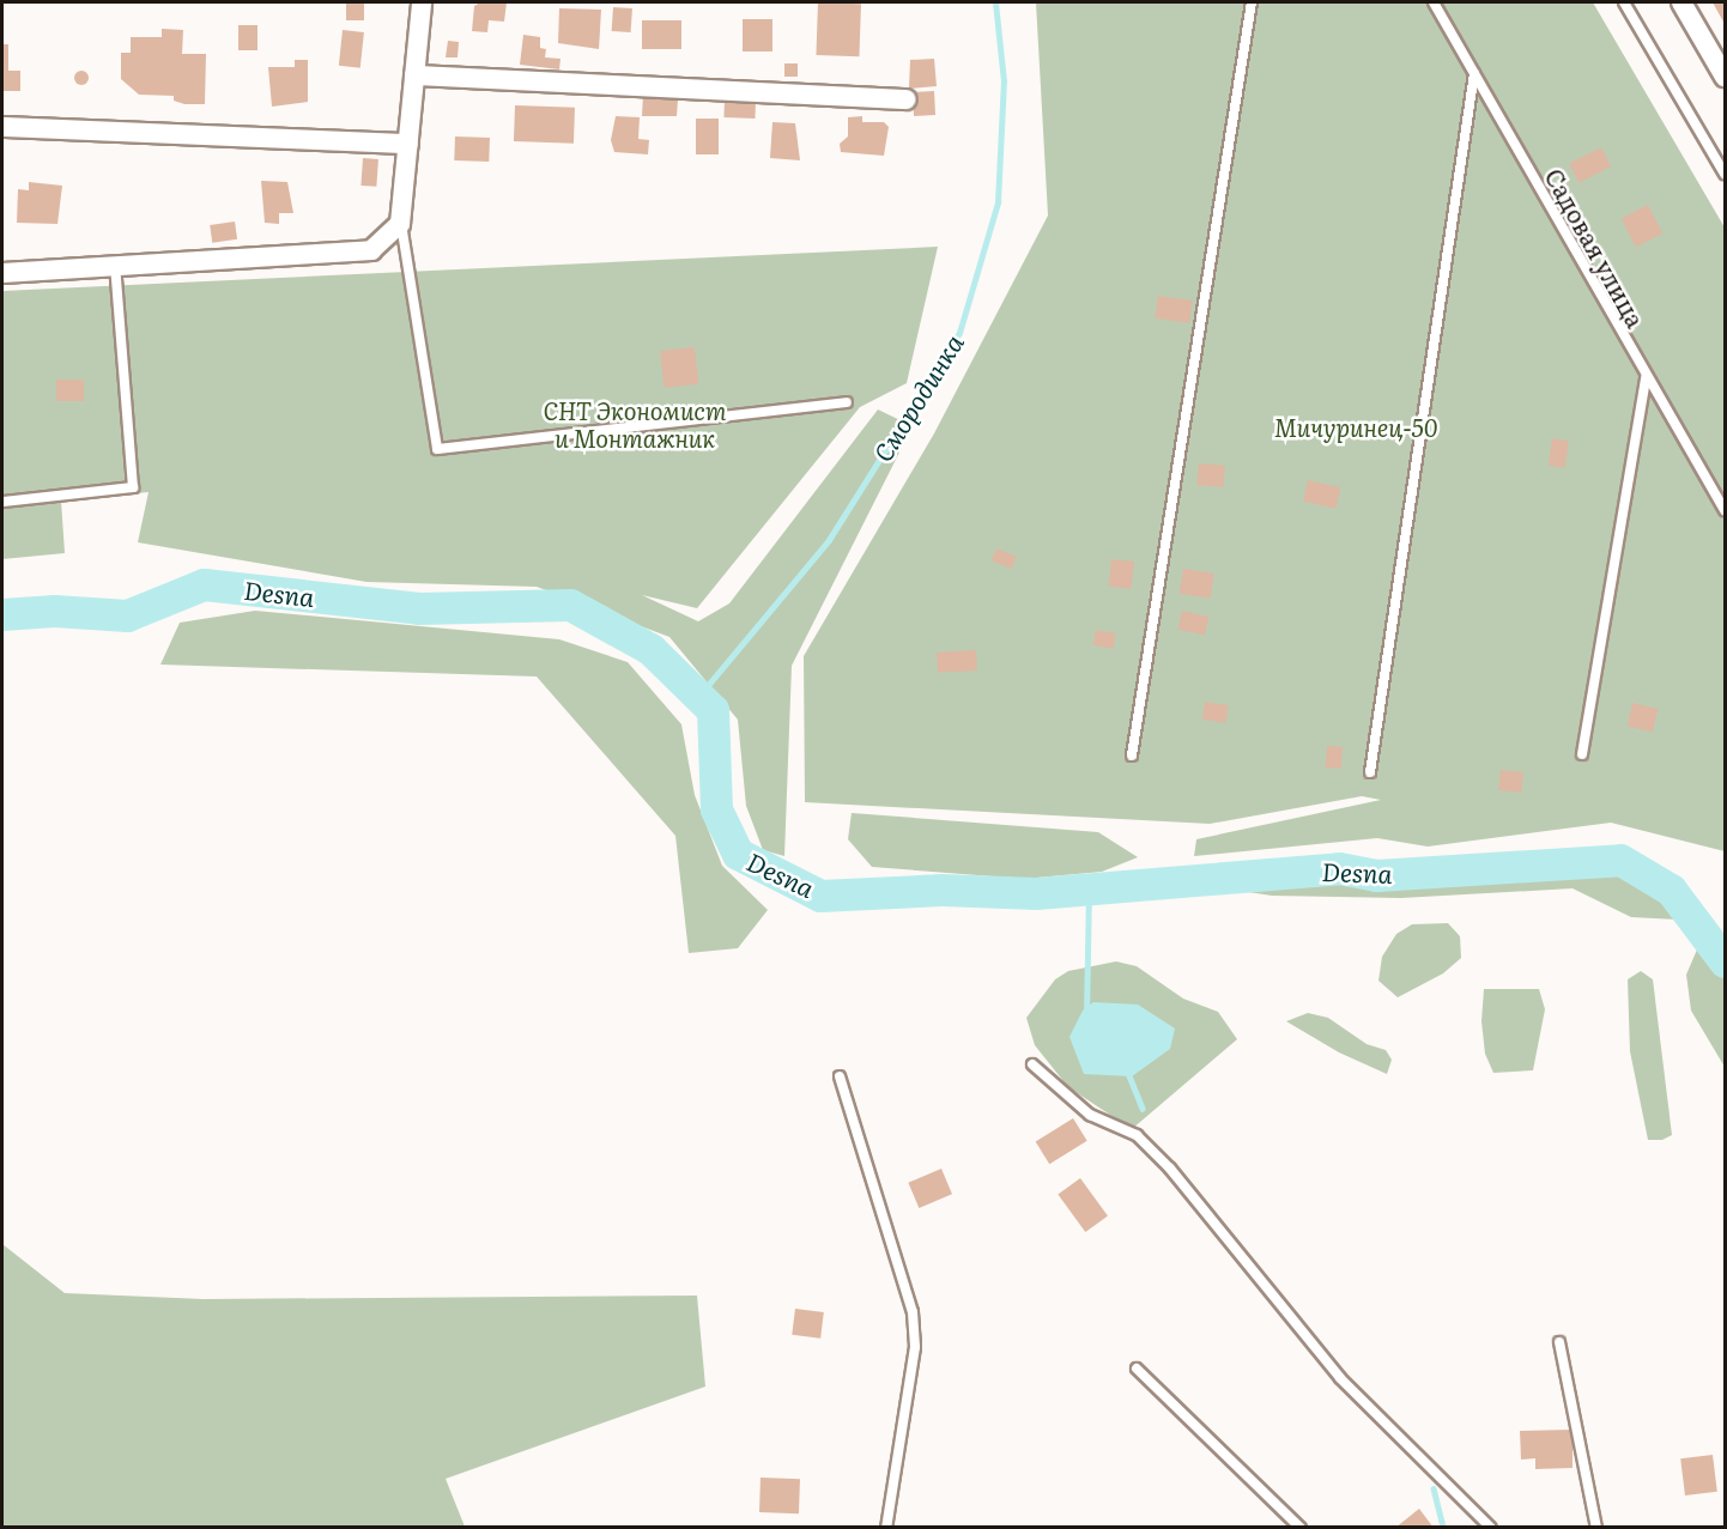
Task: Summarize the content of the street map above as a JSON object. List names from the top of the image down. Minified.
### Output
{"streets":{"lane":["Садовая улица"]},"water":["Смородинка","Desna"],"parks":["СНТ Экономист и Монтажник","Мичуринец-50"]}
